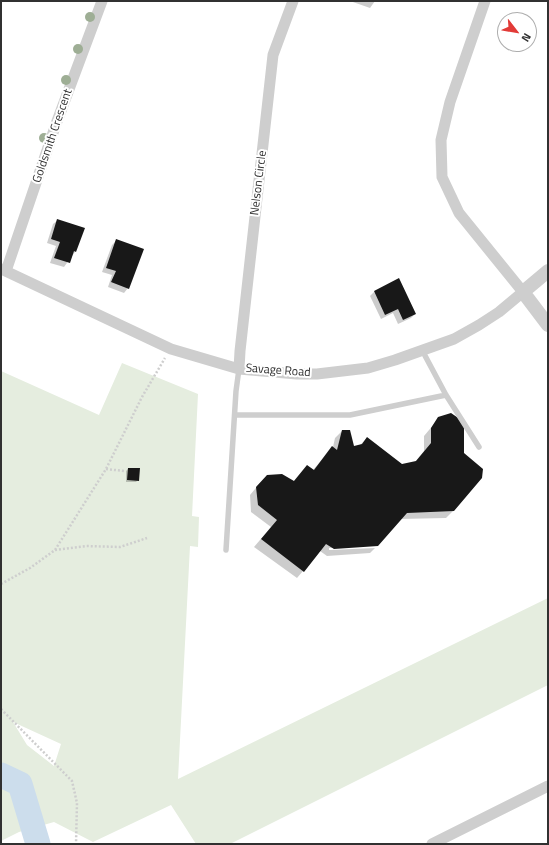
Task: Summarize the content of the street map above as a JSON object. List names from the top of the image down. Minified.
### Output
{"streets":{"street":["Goldsmith Crescent","Nelson Circle","Savage Road"]},"crossings":[["Goldsmith Crescent","Savage Road"],["Nelson Circle","Savage Road"]],"north":"bottom right"}
